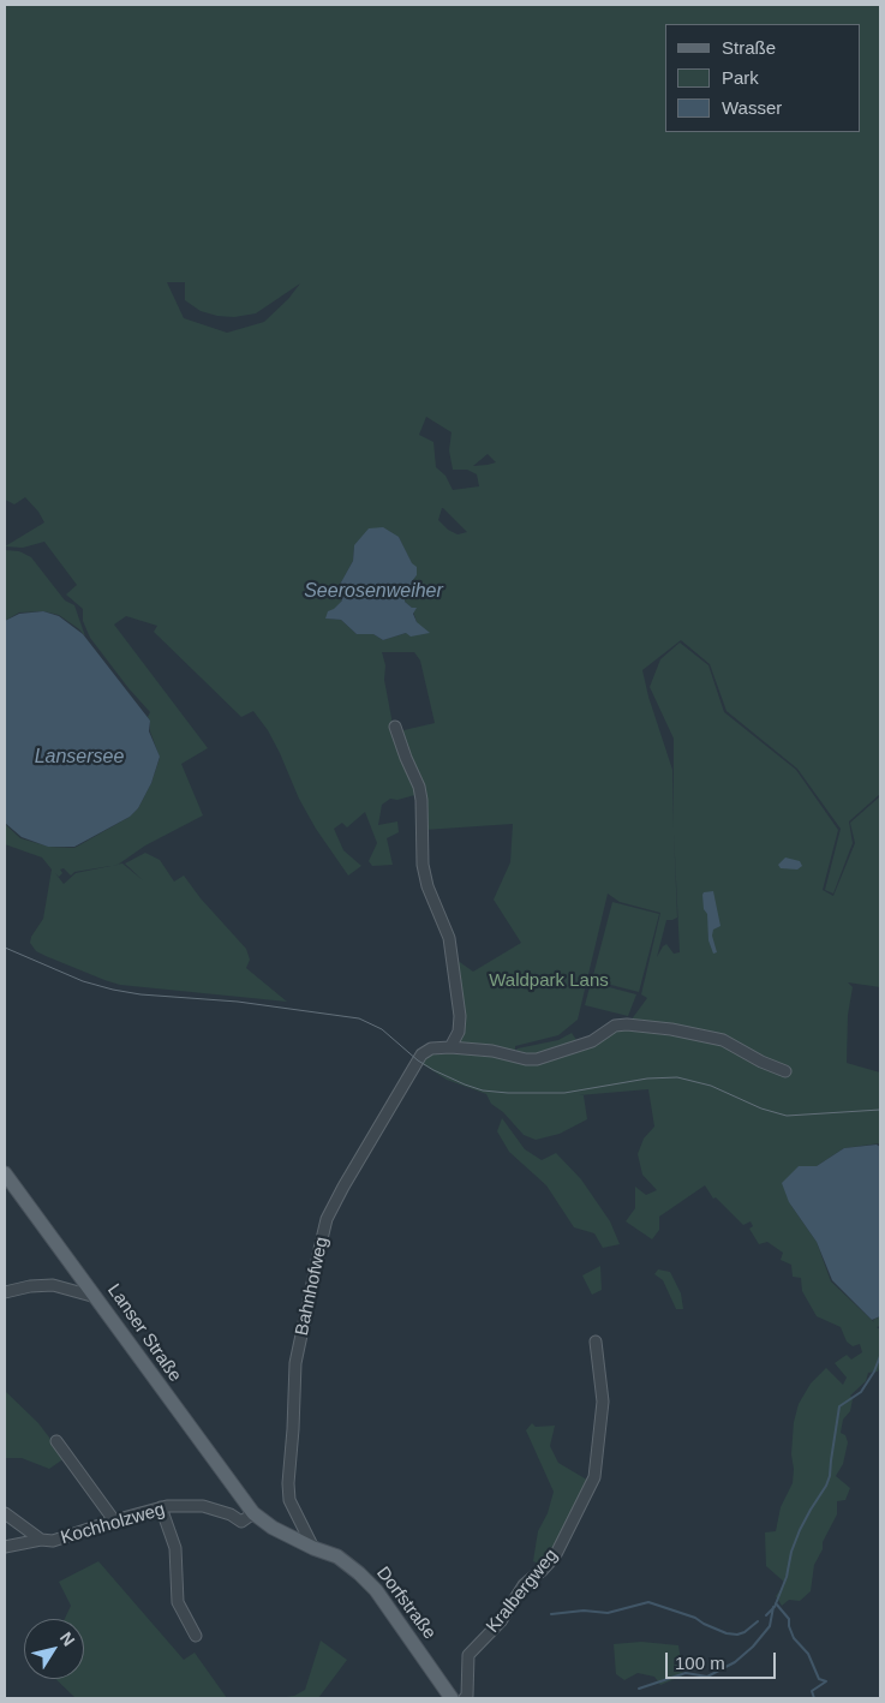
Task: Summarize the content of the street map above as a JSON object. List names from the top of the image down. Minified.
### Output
{"streets":{"main road":["Lanser Straße","Dorfstraße"],"street":["Bahnhofweg","Kochholzweg","Kralbergweg"]},"crossings":[["Bahnhofweg","Dorfstraße"],["Lanser Straße","Kochholzweg"],["Lanser Straße","Dorfstraße"],["Kochholzweg","Dorfstraße"]],"water":["Seerosenweiher","Lansersee"],"parks":["Waldpark Lans"],"legend":["Straße","Park","Wasser"],"scale_bar":"100 m","north":"top right"}
